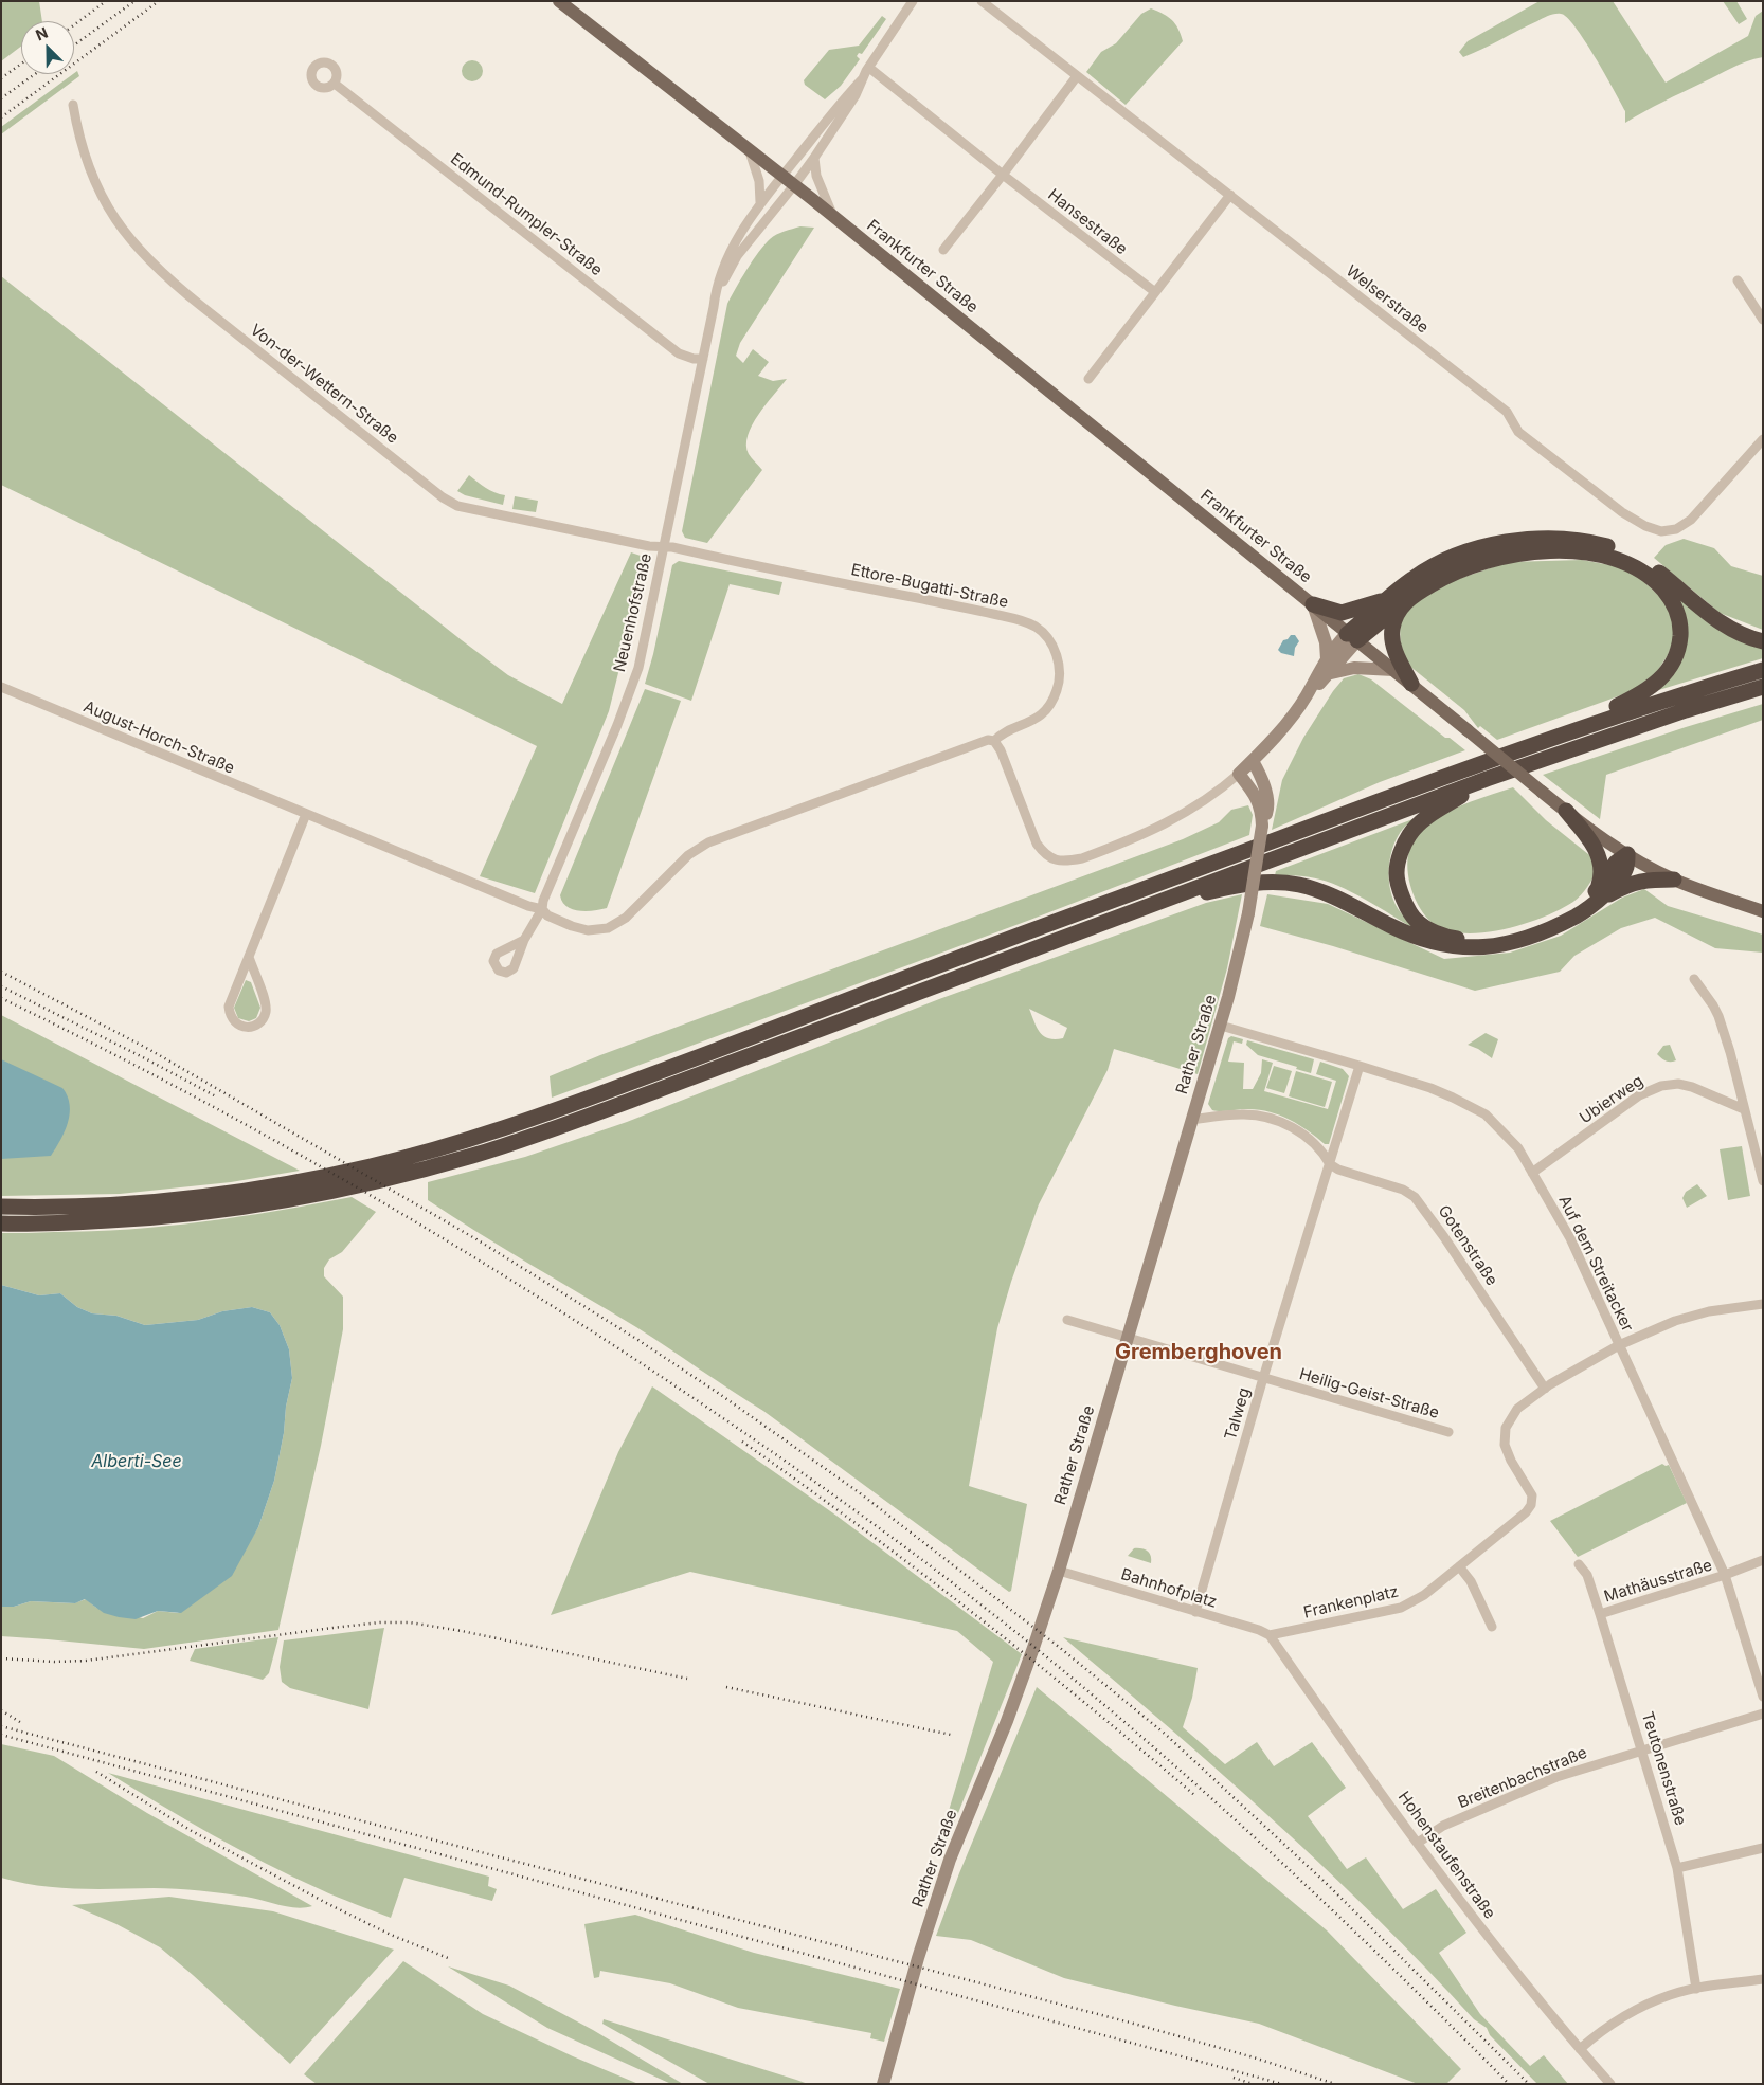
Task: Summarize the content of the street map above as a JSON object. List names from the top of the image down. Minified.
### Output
{"streets":{"main road":["Frankfurter Straße"],"street":["Edmund-Rumpler-Straße","Hansestraße","Welserstraße","Von-der-Wettern-Straße","Ettore-Bugatti-Straße","Neuenhofstraße","August-Horch-Straße","Rather Straße","Ubierweg","Gotenstraße","Auf dem Streitacker","Heilig-Geist-Straße","Talweg","Mathäusstraße","Bahnhofplatz","Frankenplatz","Teutonenstraße","Breitenbachstraße","Hohenstaufenstraße"]},"crossings":[["Edmund-Rumpler-Straße","Neuenhofstraße"],["Frankfurter Straße","Neuenhofstraße"],["Von-der-Wettern-Straße","Ettore-Bugatti-Straße"],["Von-der-Wettern-Straße","Neuenhofstraße"],["Ettore-Bugatti-Straße","Neuenhofstraße"],["Ettore-Bugatti-Straße","August-Horch-Straße"],["Neuenhofstraße","August-Horch-Straße"],["Rather Straße","Auf dem Streitacker"],["Rather Straße","Heilig-Geist-Straße"],["Rather Straße","Bahnhofplatz"],["Ubierweg","Auf dem Streitacker"],["Gotenstraße","Talweg"],["Gotenstraße","Frankenplatz"],["Auf dem Streitacker","Talweg"],["Auf dem Streitacker","Mathäusstraße"],["Auf dem Streitacker","Frankenplatz"],["Heilig-Geist-Straße","Talweg"],["Talweg","Bahnhofplatz"],["Mathäusstraße","Teutonenstraße"],["Bahnhofplatz","Frankenplatz"],["Bahnhofplatz","Hohenstaufenstraße"],["Frankenplatz","Hohenstaufenstraße"],["Teutonenstraße","Breitenbachstraße"],["Breitenbachstraße","Hohenstaufenstraße"]],"districts":["Gremberghoven"],"water":["Alberti-See"],"north":"top left"}
